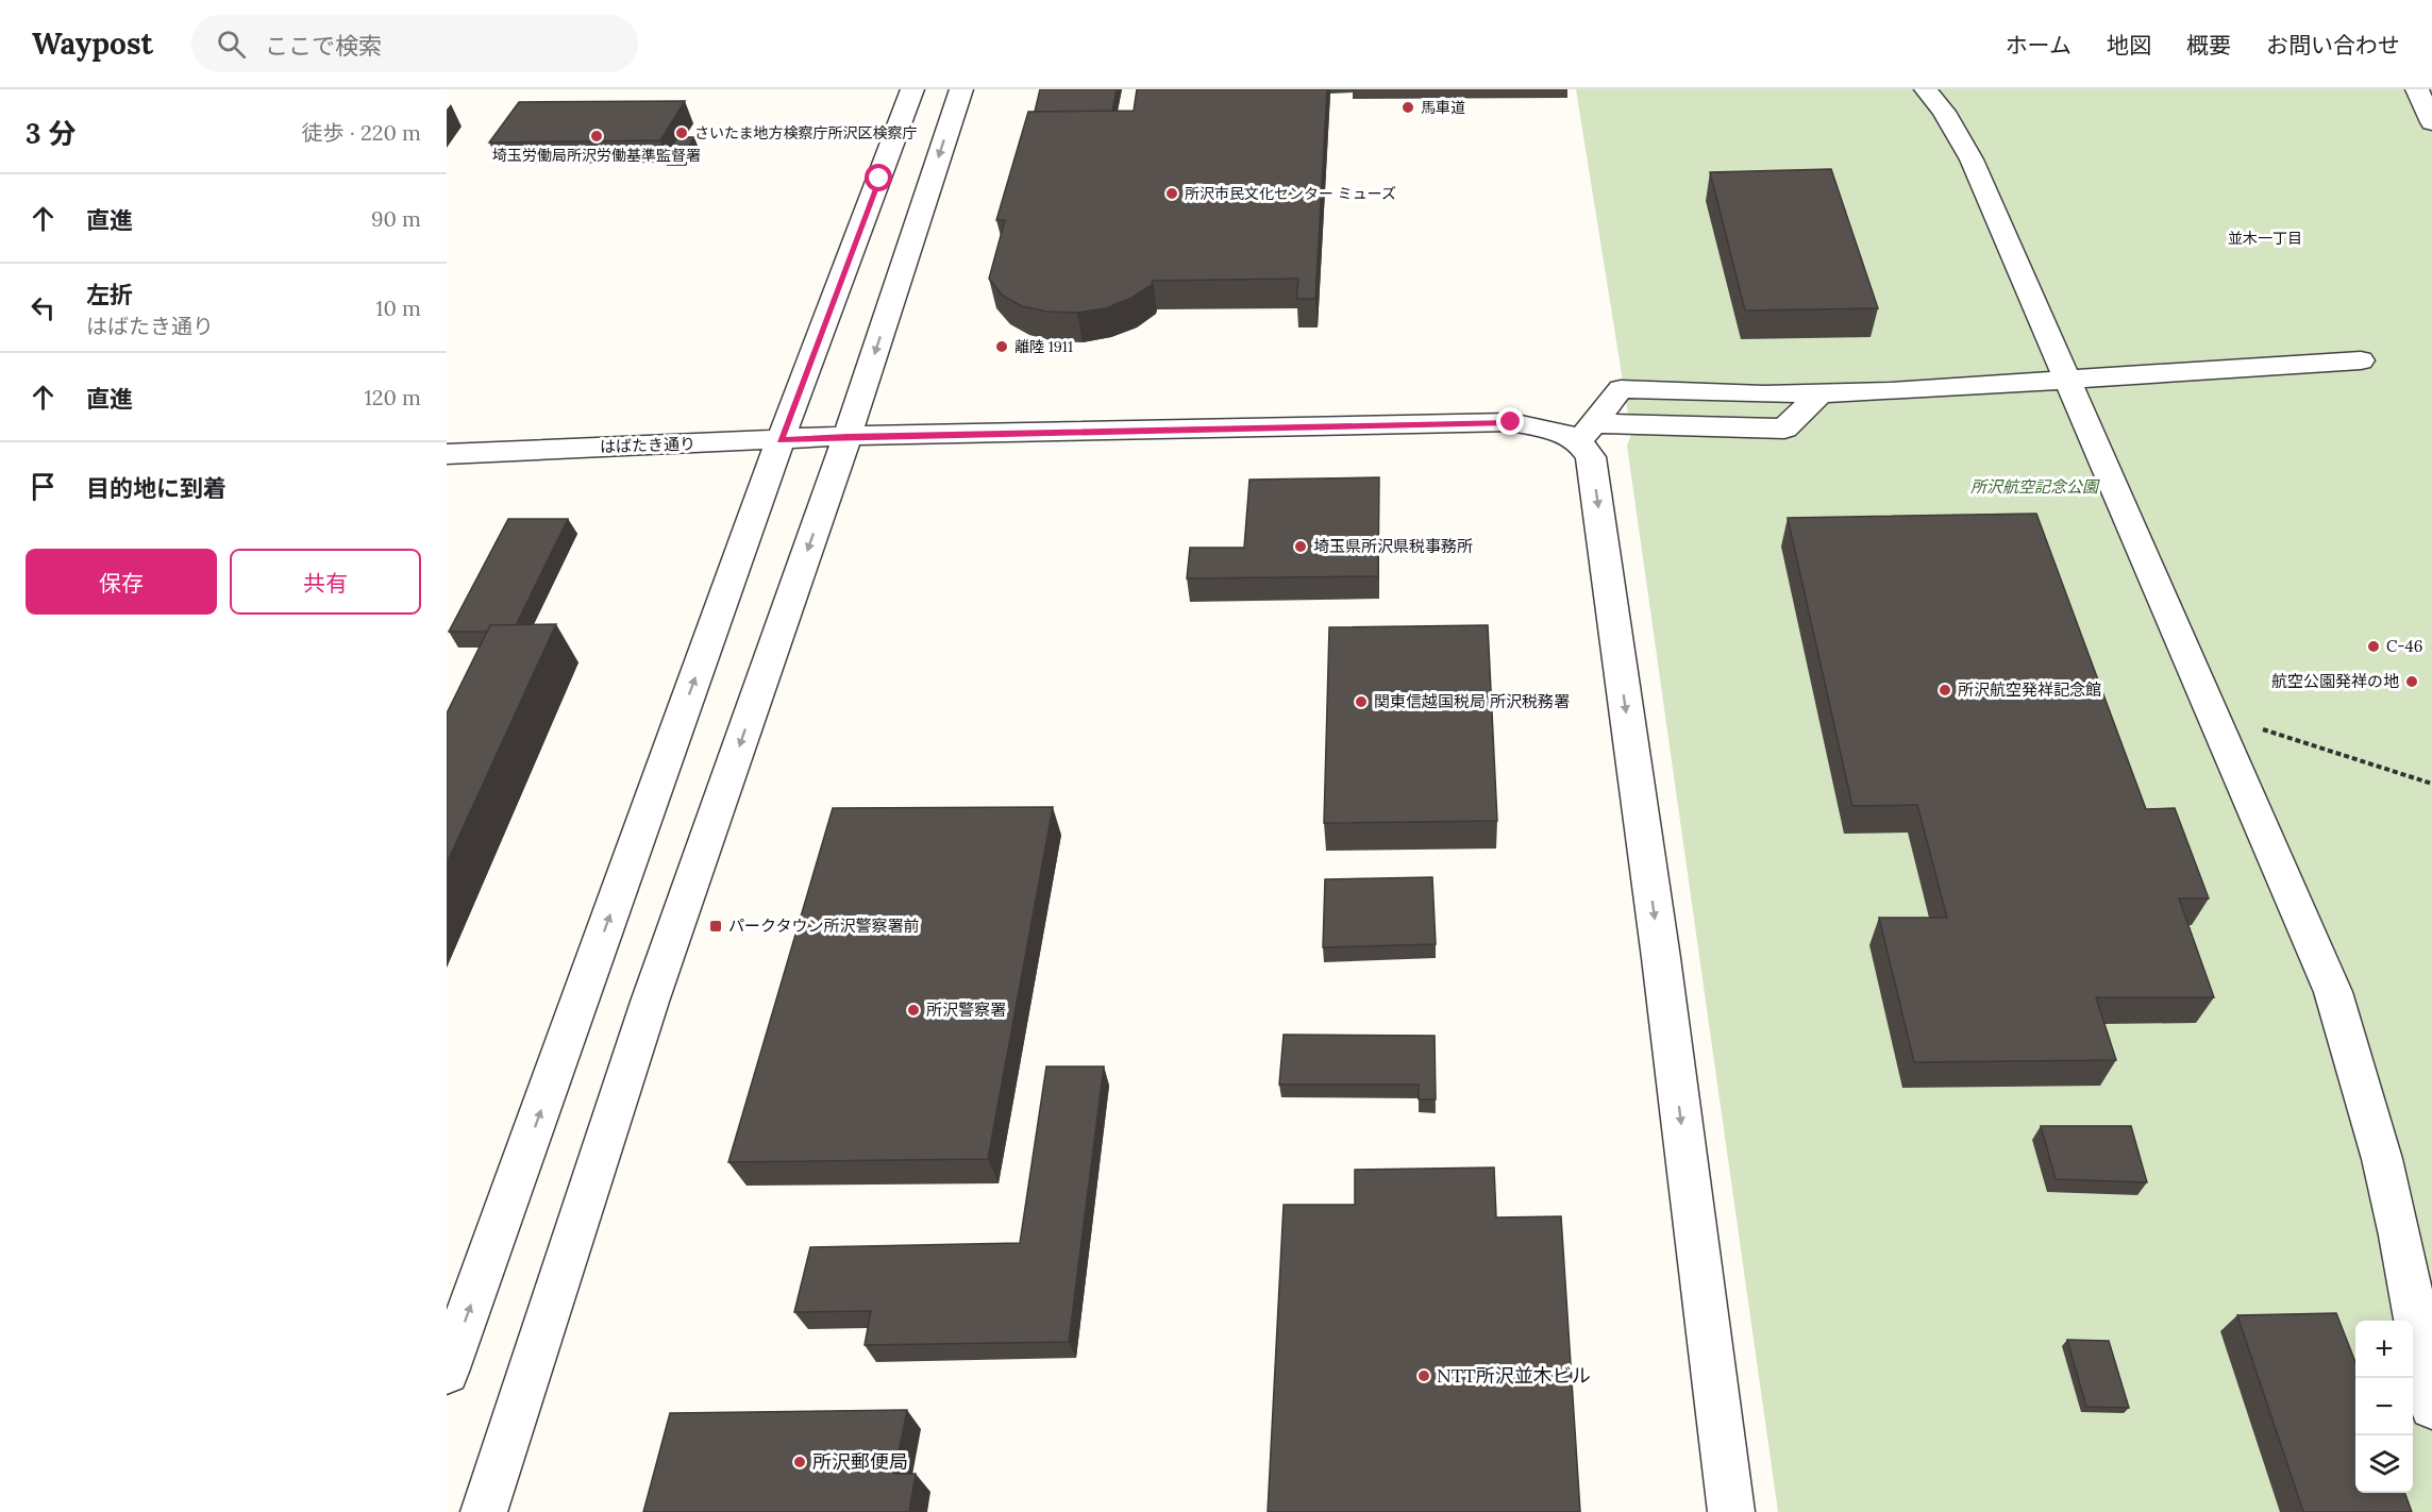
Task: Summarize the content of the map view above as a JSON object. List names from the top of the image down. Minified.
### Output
{"streets":{"street":["はばたき通り"]},"districts":["並木一丁目"],"parks":["所沢航空記念公園"],"places":{"other":["馬車道","さいたま地方検察庁所沢区検察庁","埼玉労働局所沢労働基準監督署","所沢市民文化センター ミューズ","離陸 1911","埼玉県所沢県税事務所","C-46","航空公園発祥の地","所沢航空発祥記念館","関東信越国税局 所沢税務署","所沢警察署","NTT所沢並木ビル","所沢郵便局"],"transit":["パークタウン所沢警察署前"]},"page":{"header":"Waypost","search":"ここで検索","nav":["ホーム","地図","概要","お問い合わせ"],"heading":["3 分","徒歩 · 220 m"],"list":[["直進","90 m"],["左折","はばたき通り","10 m"],["直進","120 m"],"目的地に到着"],"buttons":["保存","共有"],"map_buttons":["+","−"]}}
